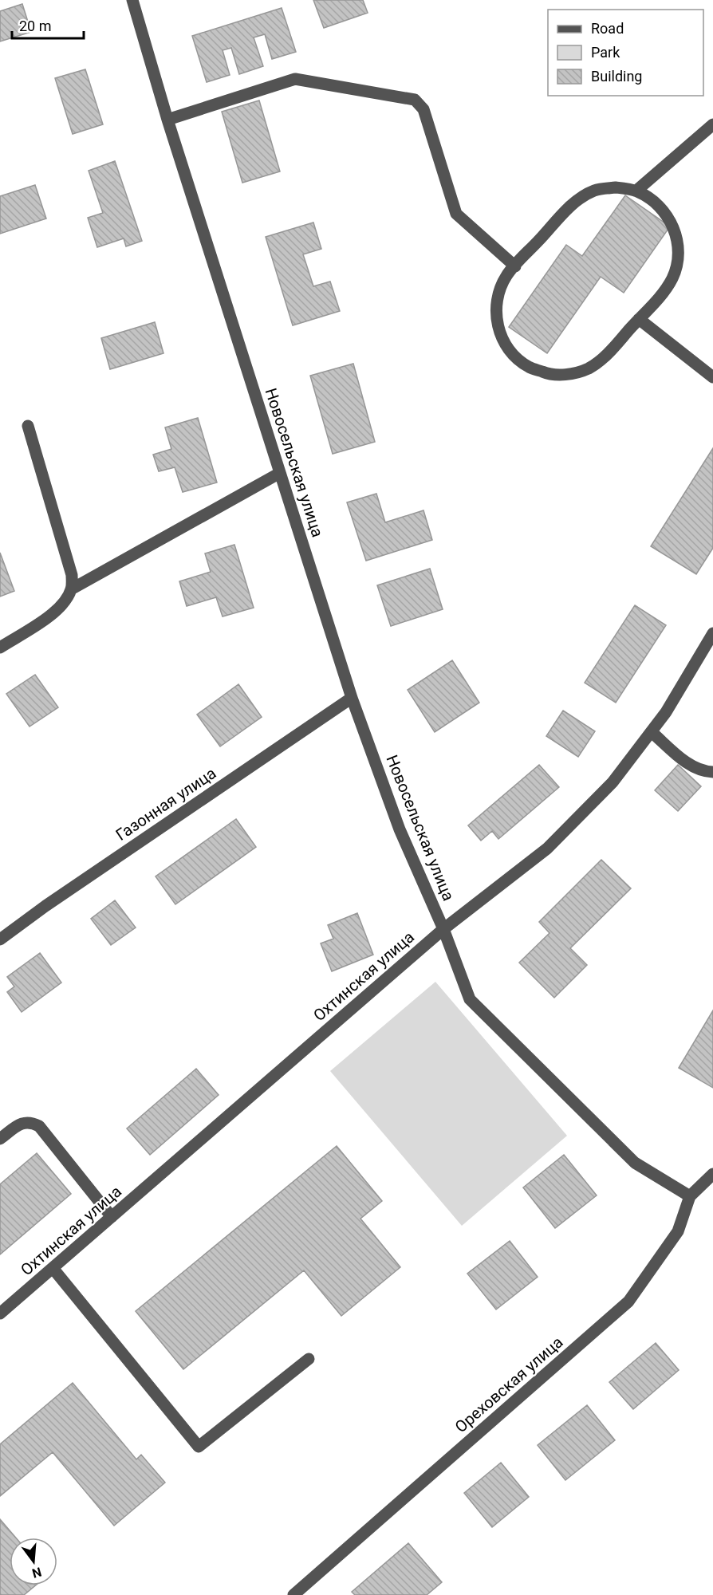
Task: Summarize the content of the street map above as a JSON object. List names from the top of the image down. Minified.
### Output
{"streets":{"street":["Новосельская улица","Газонная улица","Охтинская улица","Ореховская улица"]},"crossings":[["Новосельская улица","Газонная улица"],["Новосельская улица","Охтинская улица"],["Новосельская улица","Ореховская улица"]],"legend":["Road","Park","Building"],"scale_bar":"20 m","north":"bottom"}
